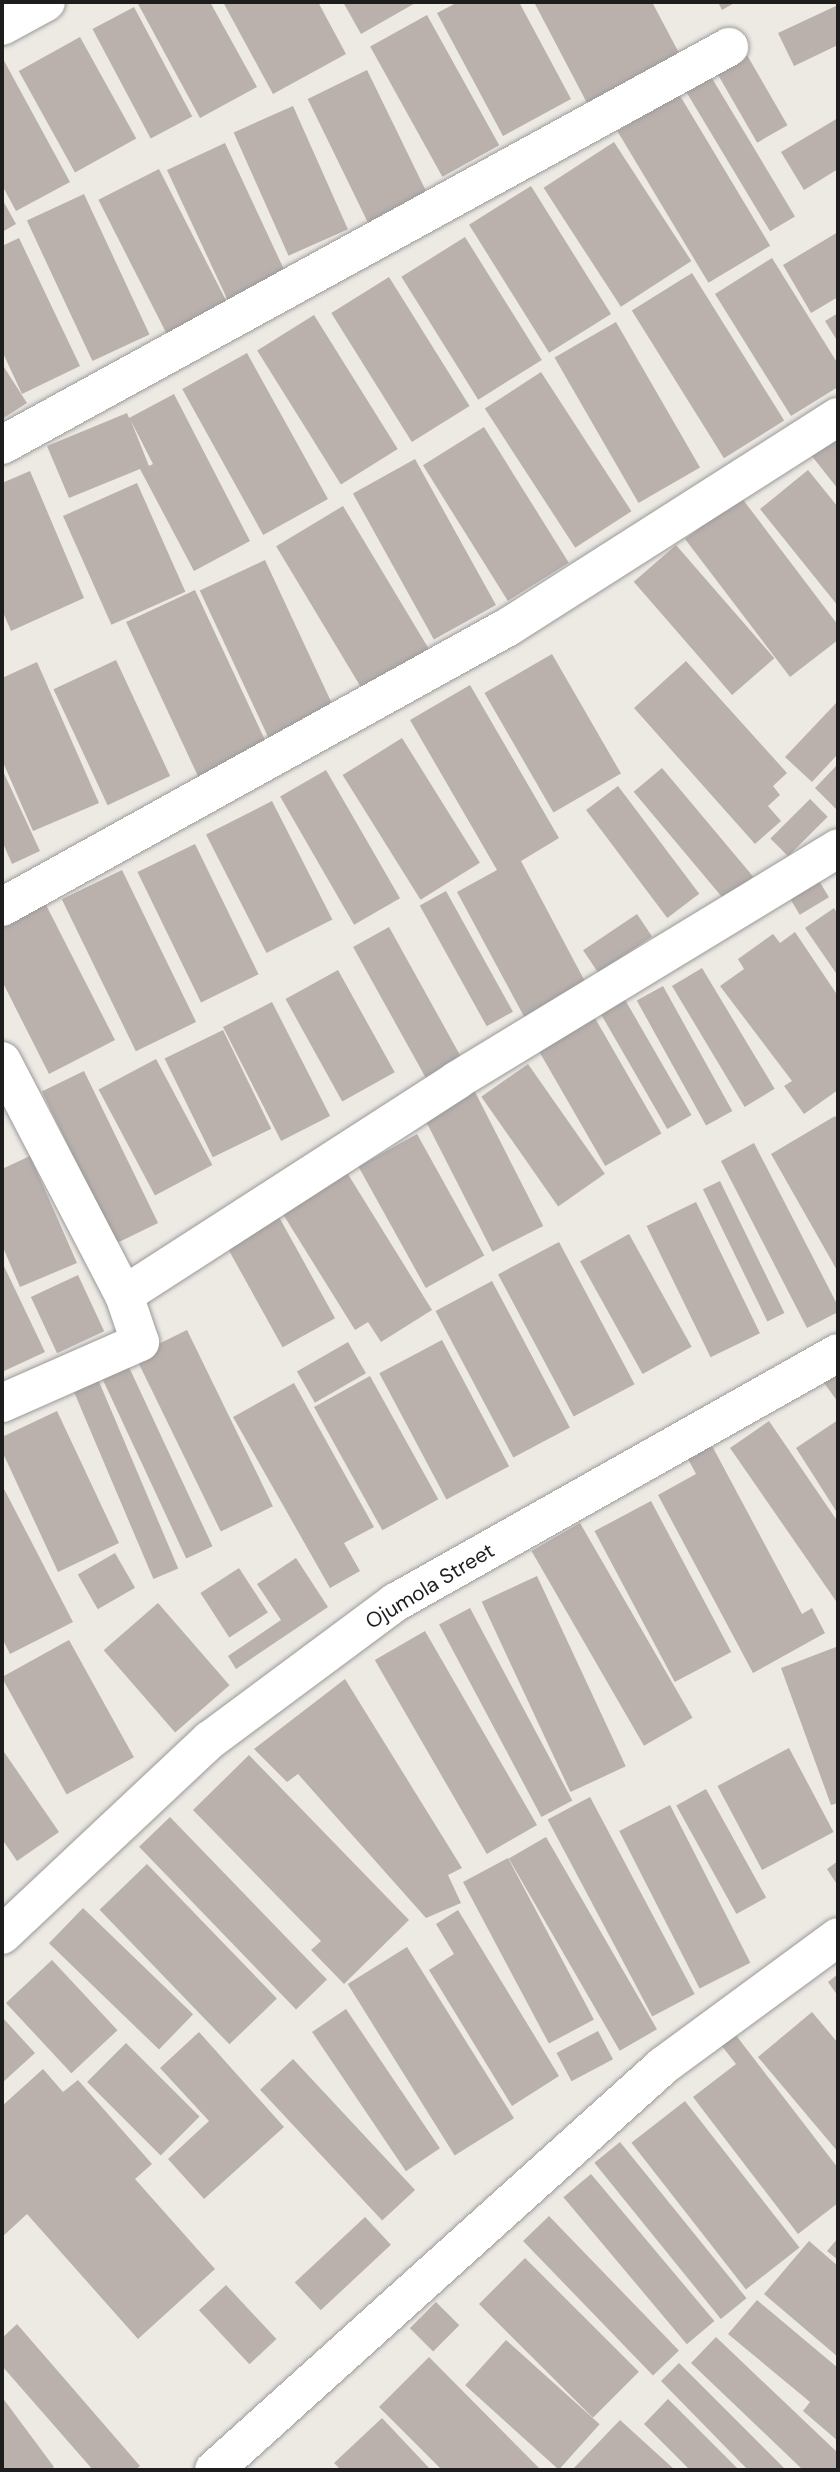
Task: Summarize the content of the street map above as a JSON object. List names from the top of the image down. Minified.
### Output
{"streets":{"street":["Ojumola Street"]}}
